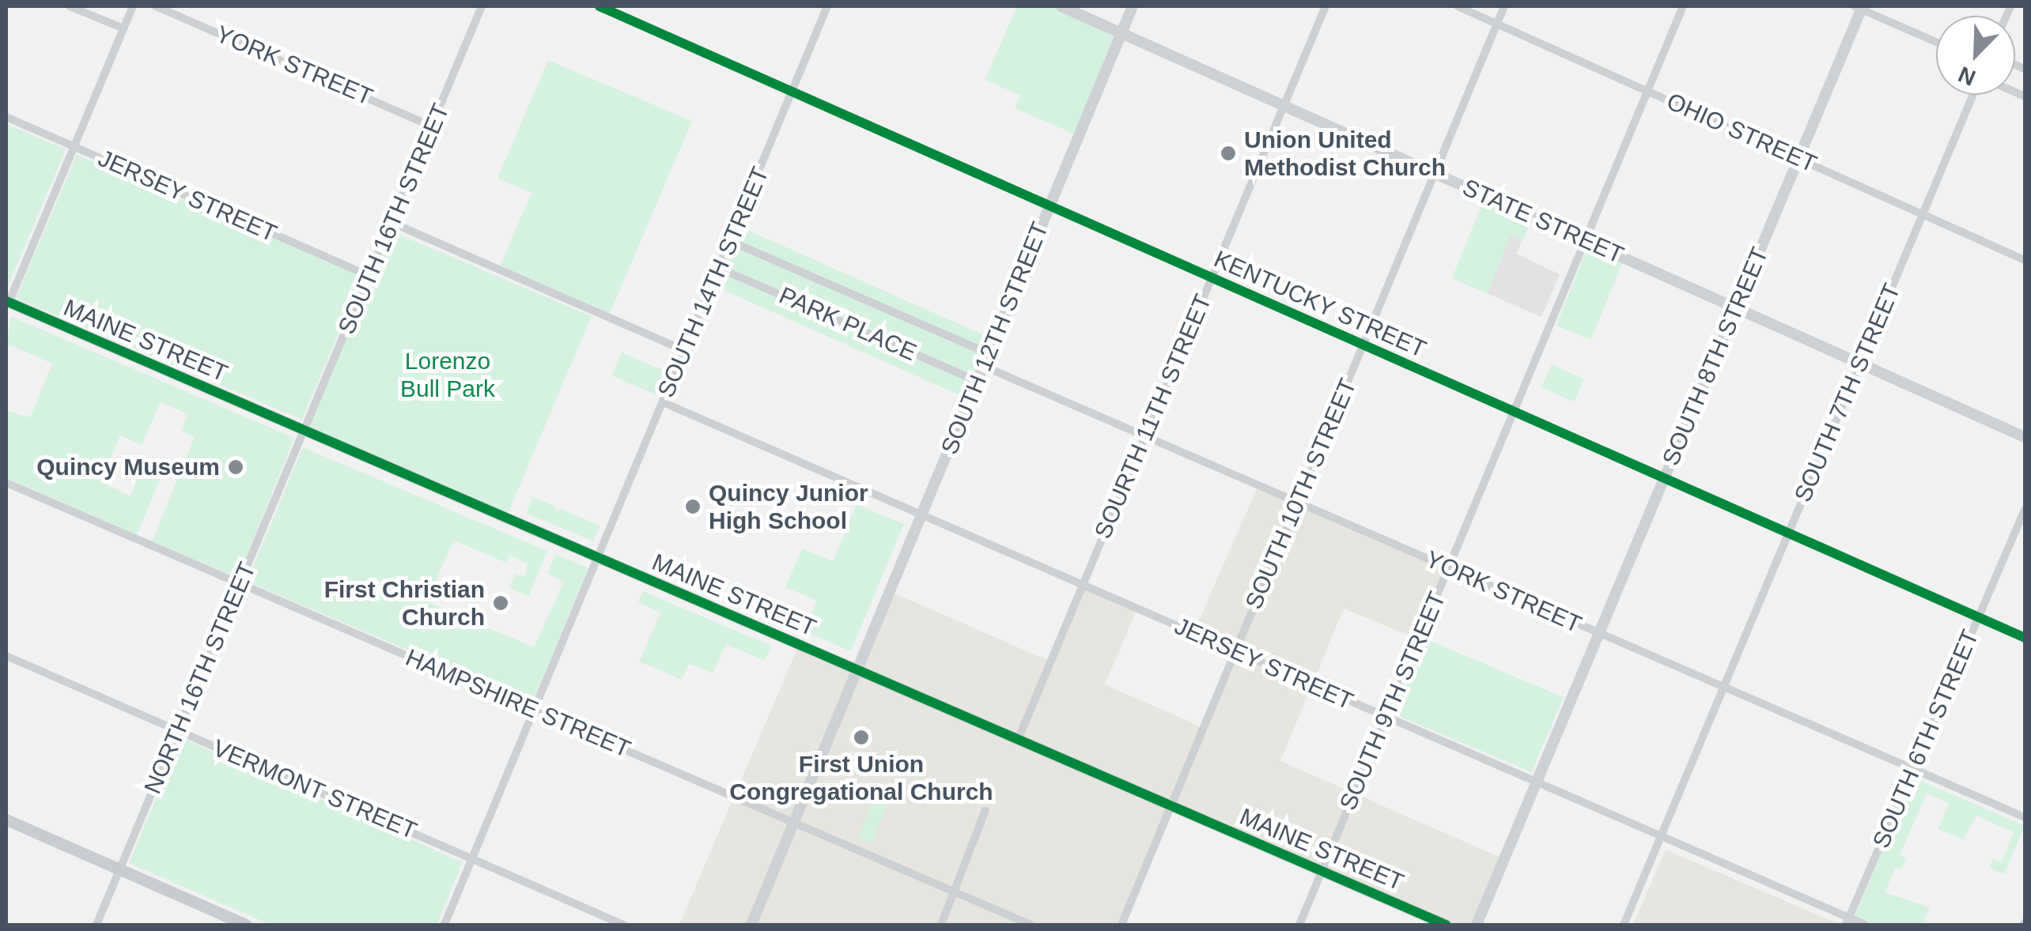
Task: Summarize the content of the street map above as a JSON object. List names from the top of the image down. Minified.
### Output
{"streets":{"street":["YORK STREET","OHIO STREET","JERSEY STREET","SOUTH 16TH STREET","STATE STREET","SOUTH 14TH STREET","KENTUCKY STREET","PARK PLACE","SOUTH 12TH STREET","MAINE STREET","SOUTH 8TH STREET","SOUTH 7TH STREET","SOURTH 11TH STREET","SOUTH 10TH STREET","NORTH 16TH STREET","SOUTH 9TH STREET","HAMPSHIRE STREET","SOUTH 6TH STREET","VERMONT STREET"]},"crossings":[["YORK STREET","SOUTH 16TH STREET"],["YORK STREET","SOUTH 12TH STREET"],["YORK STREET","SOUTH 8TH STREET"],["YORK STREET","SOUTH 7TH STREET"],["YORK STREET","SOURTH 11TH STREET"],["YORK STREET","SOUTH 10TH STREET"],["YORK STREET","SOUTH 9TH STREET"],["YORK STREET","SOUTH 6TH STREET"],["OHIO STREET","SOUTH 8TH STREET"],["OHIO STREET","SOUTH 7TH STREET"],["OHIO STREET","SOUTH 10TH STREET"],["OHIO STREET","SOUTH 9TH STREET"],["JERSEY STREET","SOUTH 16TH STREET"],["JERSEY STREET","SOUTH 14TH STREET"],["JERSEY STREET","SOUTH 12TH STREET"],["JERSEY STREET","SOUTH 8TH STREET"],["JERSEY STREET","SOUTH 7TH STREET"],["JERSEY STREET","SOURTH 11TH STREET"],["JERSEY STREET","SOUTH 10TH STREET"],["JERSEY STREET","SOUTH 9TH STREET"],["JERSEY STREET","SOUTH 6TH STREET"],["SOUTH 16TH STREET","MAINE STREET"],["SOUTH 16TH STREET","NORTH 16TH STREET"],["STATE STREET","SOUTH 12TH STREET"],["STATE STREET","SOUTH 8TH STREET"],["STATE STREET","SOUTH 7TH STREET"],["STATE STREET","SOURTH 11TH STREET"],["STATE STREET","SOUTH 10TH STREET"],["STATE STREET","SOUTH 9TH STREET"],["SOUTH 14TH STREET","KENTUCKY STREET"],["SOUTH 14TH STREET","PARK PLACE"],["SOUTH 14TH STREET","MAINE STREET"],["SOUTH 14TH STREET","HAMPSHIRE STREET"],["SOUTH 14TH STREET","VERMONT STREET"],["KENTUCKY STREET","SOUTH 12TH STREET"],["KENTUCKY STREET","SOUTH 8TH STREET"],["KENTUCKY STREET","SOUTH 7TH STREET"],["KENTUCKY STREET","SOURTH 11TH STREET"],["KENTUCKY STREET","SOUTH 10TH STREET"],["KENTUCKY STREET","SOUTH 9TH STREET"],["KENTUCKY STREET","SOUTH 6TH STREET"],["PARK PLACE","SOUTH 12TH STREET"],["SOUTH 12TH STREET","MAINE STREET"],["SOUTH 12TH STREET","HAMPSHIRE STREET"],["MAINE STREET","SOURTH 11TH STREET"],["MAINE STREET","SOUTH 10TH STREET"],["MAINE STREET","NORTH 16TH STREET"],["MAINE STREET","SOUTH 9TH STREET"],["NORTH 16TH STREET","HAMPSHIRE STREET"],["NORTH 16TH STREET","VERMONT STREET"]],"parks":["Lorenzo Bull Park"],"places":["Union United Methodist Church","Quincy Museum","Quincy Junior High School","First Christian Church","First Union Congregational Church"],"north":"bottom left"}
